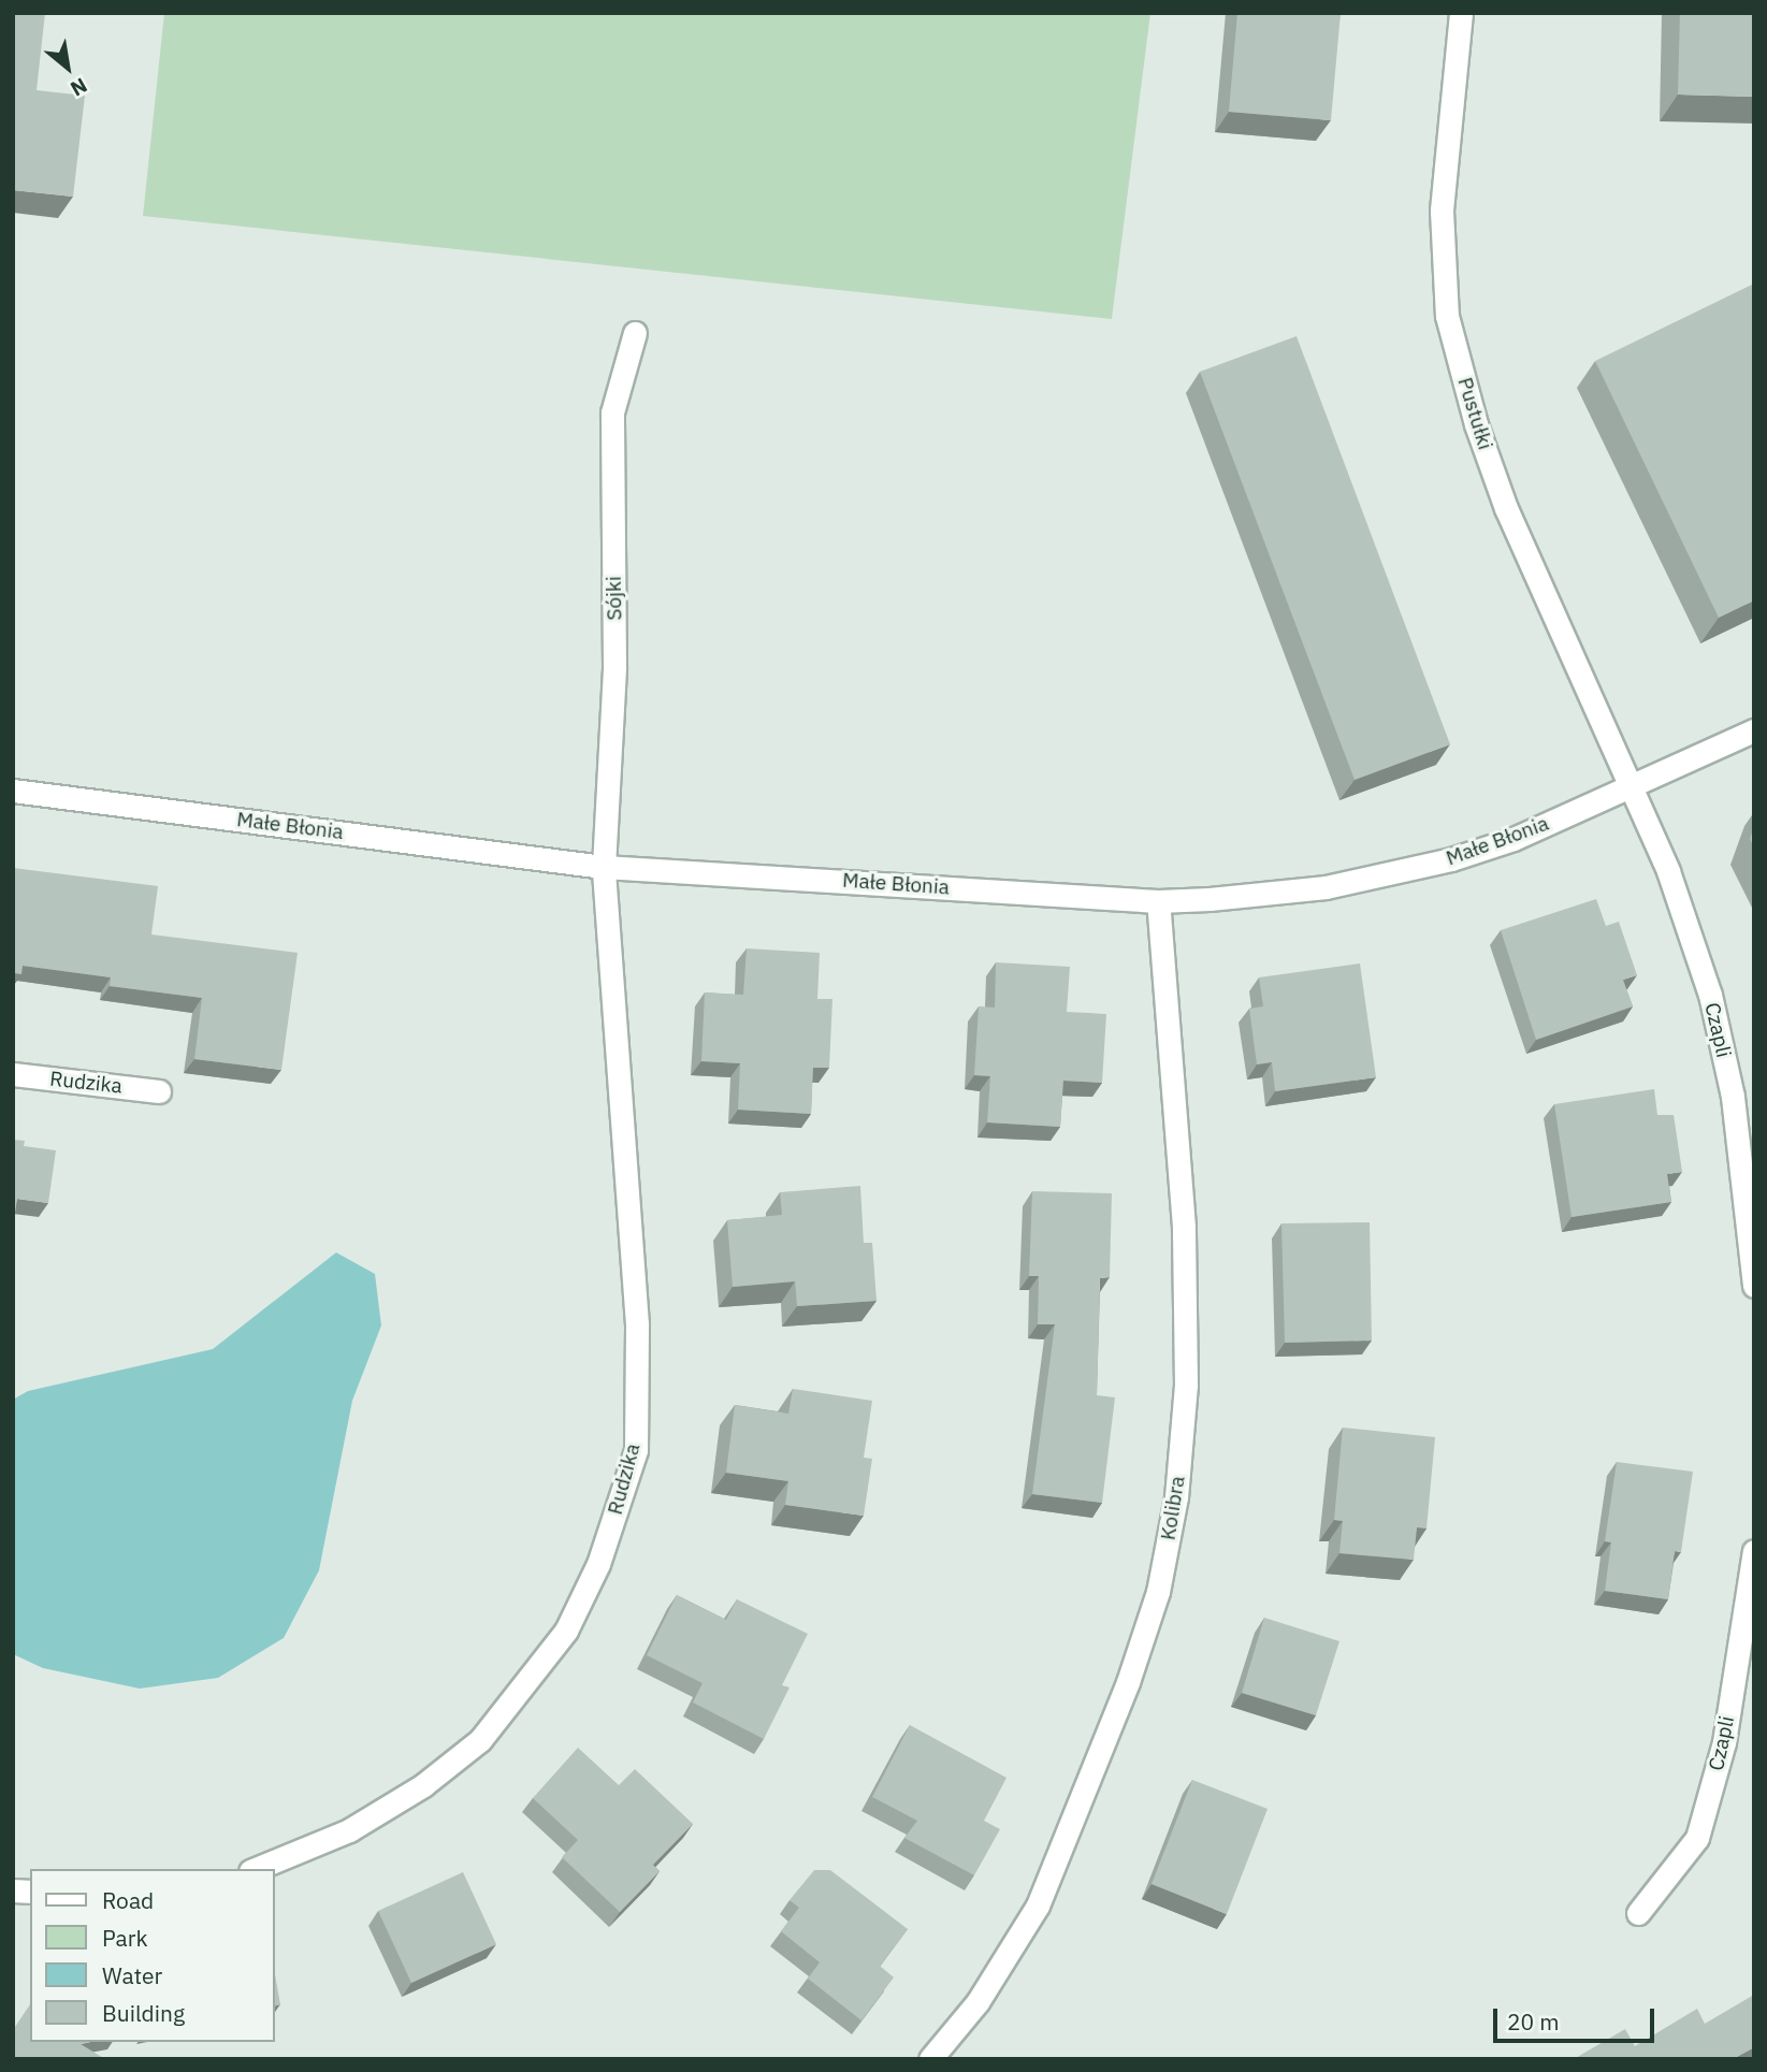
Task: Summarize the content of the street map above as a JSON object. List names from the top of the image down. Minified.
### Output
{"streets":{"street":["Pustułki","Sójki","Małe Błonia","Czapli","Rudzika","Kolibra"]},"crossings":[["Pustułki","Małe Błonia"],["Pustułki","Czapli"],["Sójki","Małe Błonia"],["Sójki","Rudzika"],["Małe Błonia","Czapli"],["Małe Błonia","Rudzika"],["Małe Błonia","Kolibra"]],"legend":["Road","Park","Water","Building"],"scale_bar":"20 m","north":"bottom right"}
